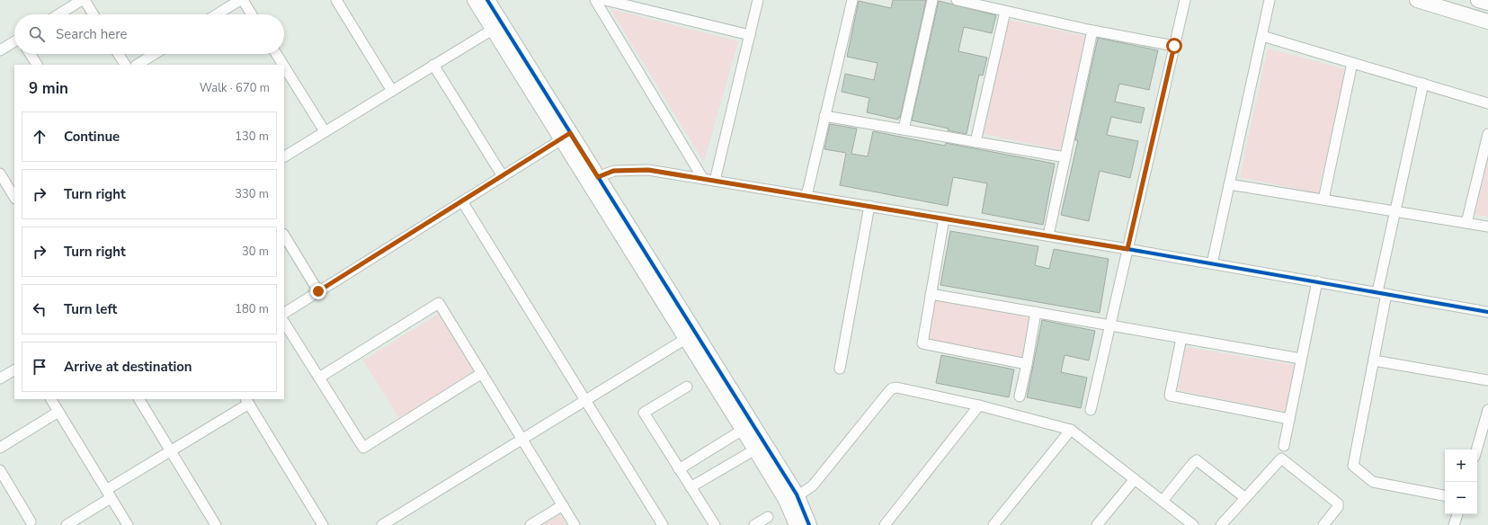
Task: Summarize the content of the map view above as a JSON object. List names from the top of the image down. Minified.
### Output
{"page":{"search":"Search here","heading":["9 min","Walk · 670 m"],"list":[["Continue","130 m"],["Turn right","330 m"],["Turn right","30 m"],["Turn left","180 m"],"Arrive at destination"],"map_buttons":["+","−"]}}
